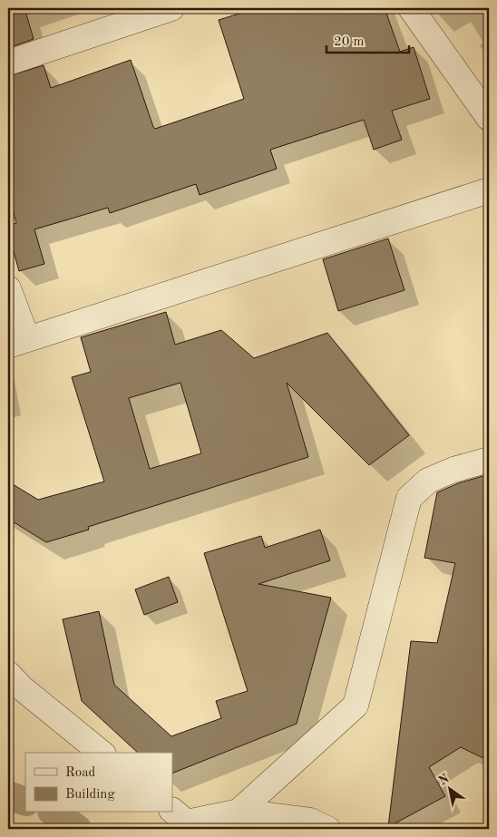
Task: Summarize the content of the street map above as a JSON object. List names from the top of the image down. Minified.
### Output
{"legend":["Road","Building"],"scale_bar":"20 m","north":"top left"}
